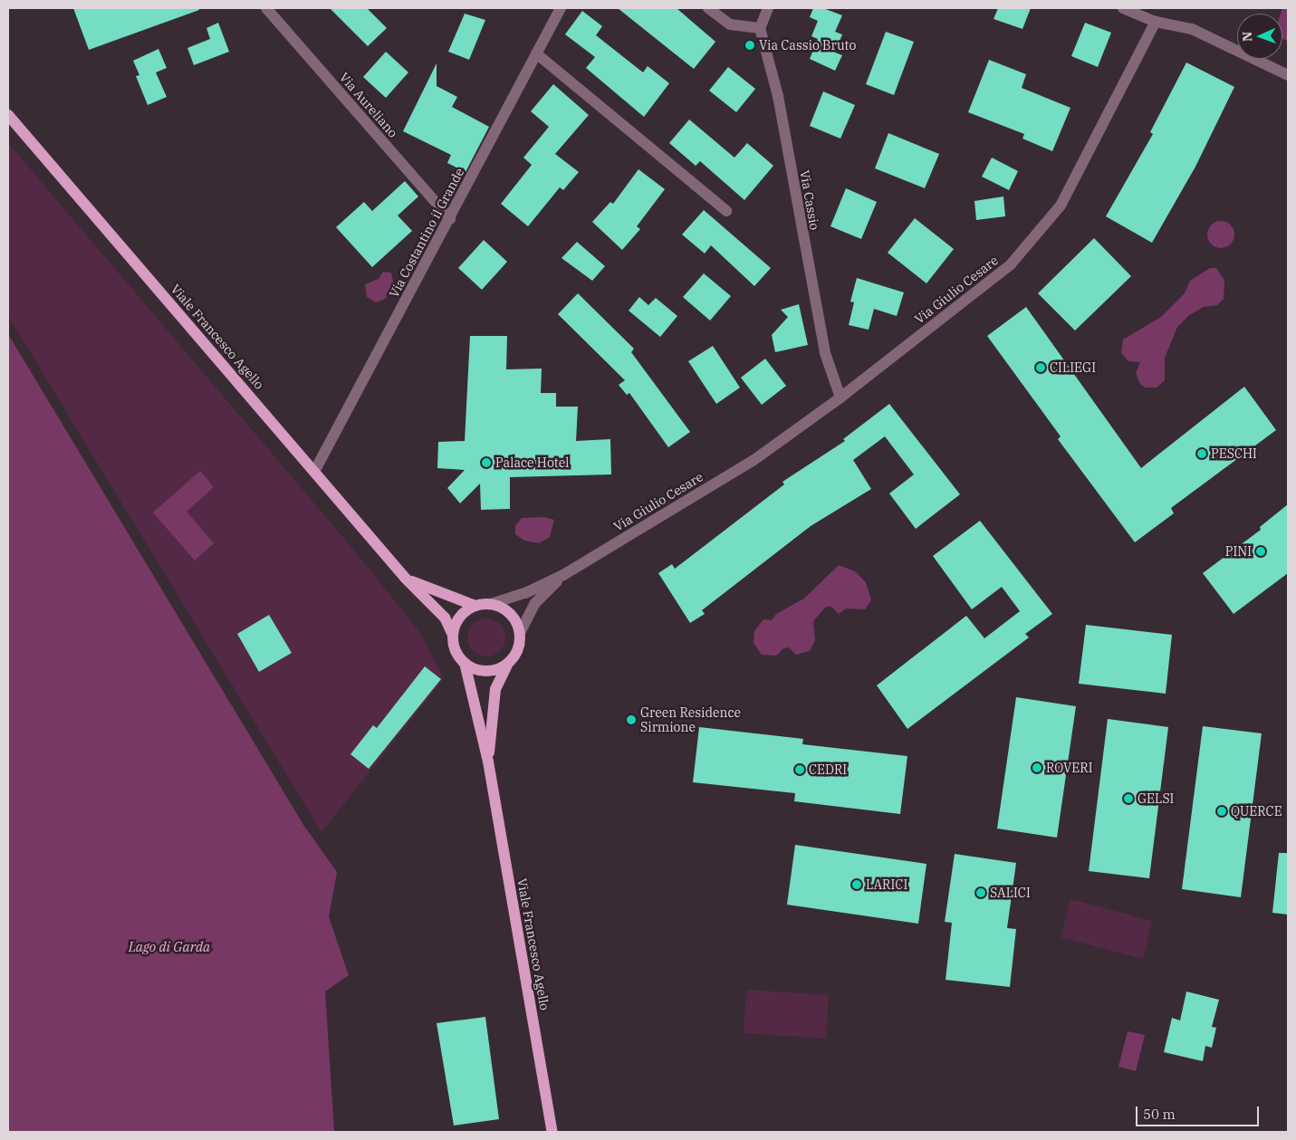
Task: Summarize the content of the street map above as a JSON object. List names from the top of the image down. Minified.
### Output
{"streets":{"main road":["Viale Francesco Agello"],"street":["Via Aureliano","Via Cassio","Via Costantino il Grande","Via Giulio Cesare"]},"crossings":[["Via Aureliano","Via Costantino il Grande"],["Via Cassio","Via Giulio Cesare"],["Via Costantino il Grande","Viale Francesco Agello"],["Via Giulio Cesare","Viale Francesco Agello"]],"water":["Lago di Garda"],"places":["Via Cassio Bruto","CILIEGI","PESCHI","Palace Hotel","PINI","Green Residence Sirmione","ROVERI","CEDRI","GELSI","QUERCE","LARICI","SALICI"],"scale_bar":"50 m","north":"left"}
